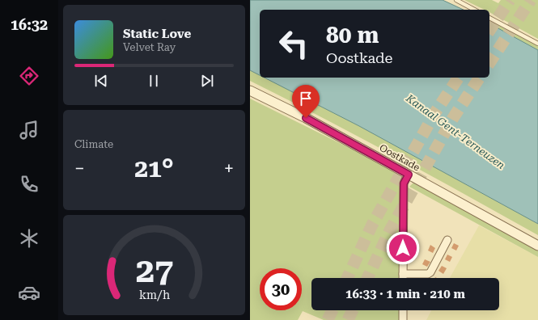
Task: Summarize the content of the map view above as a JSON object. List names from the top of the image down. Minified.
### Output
{"streets":{"street":["Oostkade"]},"water":["Kanaal Gent-Terneuzen"],"page":{"tabs":"16:32","turn":["80 m","Oostkade"],"song":["Static Love","Velvet Ray"],"tile":"Climate","heat":["−","21°","+"],"limit":"30","trip":"16:33 · 1 min · 210 m","gauge":["27","km/h"]}}
